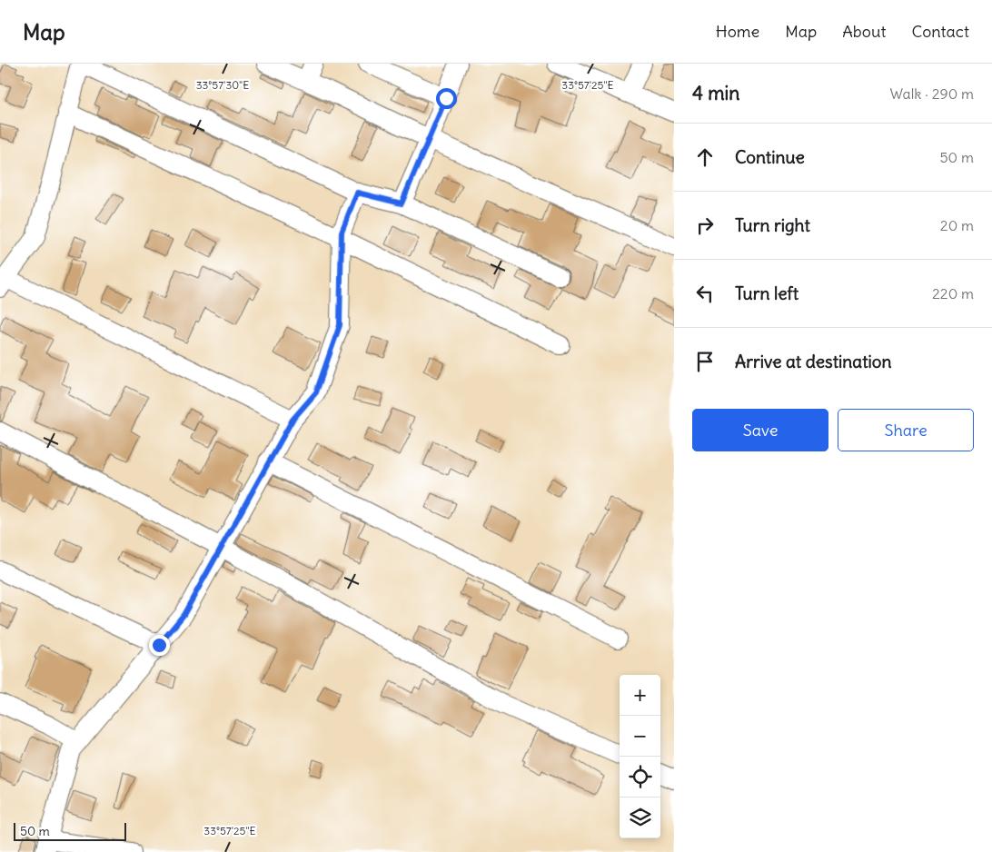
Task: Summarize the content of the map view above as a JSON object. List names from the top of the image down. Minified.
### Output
{"scale_bar":"50 m","page":{"header":"Map","nav":["Home","Map","About","Contact"],"heading":["4 min","Walk · 290 m"],"list":[["Continue","50 m"],["Turn right","20 m"],["Turn left","220 m"],"Arrive at destination"],"buttons":["Save","Share"],"map_buttons":["+","−"],"scale":"50 m"},"coordinates":["33°57'30\"E","33°57'25\"E"]}
